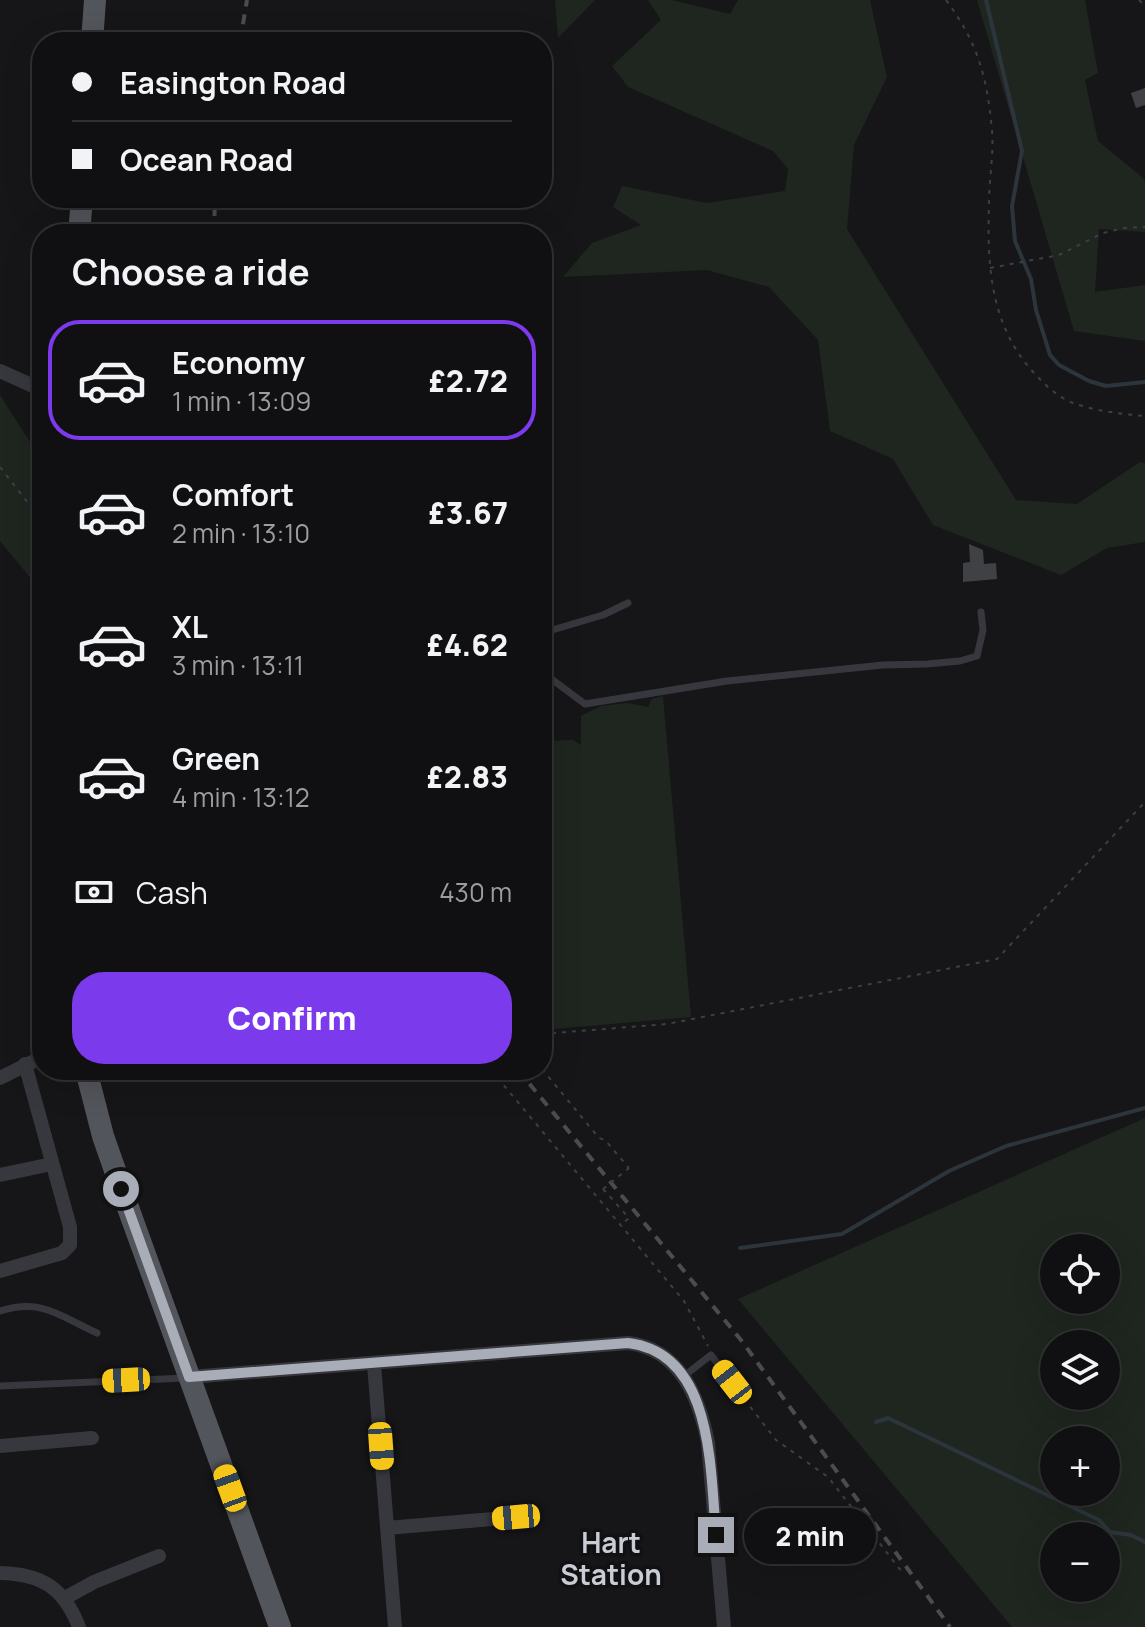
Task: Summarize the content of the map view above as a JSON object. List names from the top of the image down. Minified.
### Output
{"districts":["Hart Station"],"page":{"banner":["Easington Road","Ocean Road"],"heading":"Choose a ride","list":[{"name":"Economy","note":"1 min · 13:09","value":"£2.72"},{"name":"Comfort","note":"2 min · 13:10","value":"£3.67"},{"name":"XL","note":"3 min · 13:11","value":"£4.62"},{"name":"Green","note":"4 min · 13:12","value":"£2.83"}],"pay":["Cash","430 m"],"buttons":"Confirm","map_buttons":["+","−"],"bubble":"2 min"}}
